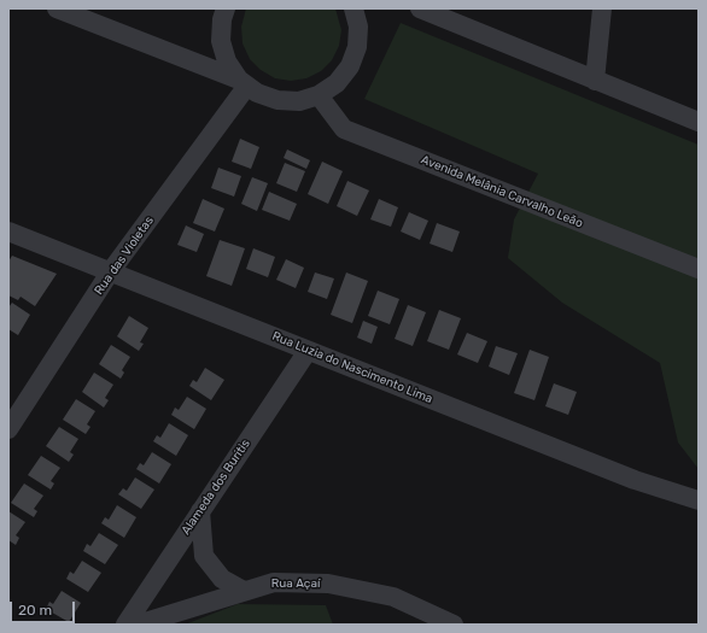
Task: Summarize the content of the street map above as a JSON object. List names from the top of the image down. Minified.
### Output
{"streets":{"street":["Avenida Melânia Carvalho Leão","Rua das Violetas","Rua Luzia do Nascimento Lima","Alameda dos Buritis","Rua Açaí"]},"crossings":[["Rua das Violetas","Rua Luzia do Nascimento Lima"],["Rua Luzia do Nascimento Lima","Alameda dos Buritis"]],"scale_bar":"20 m"}
